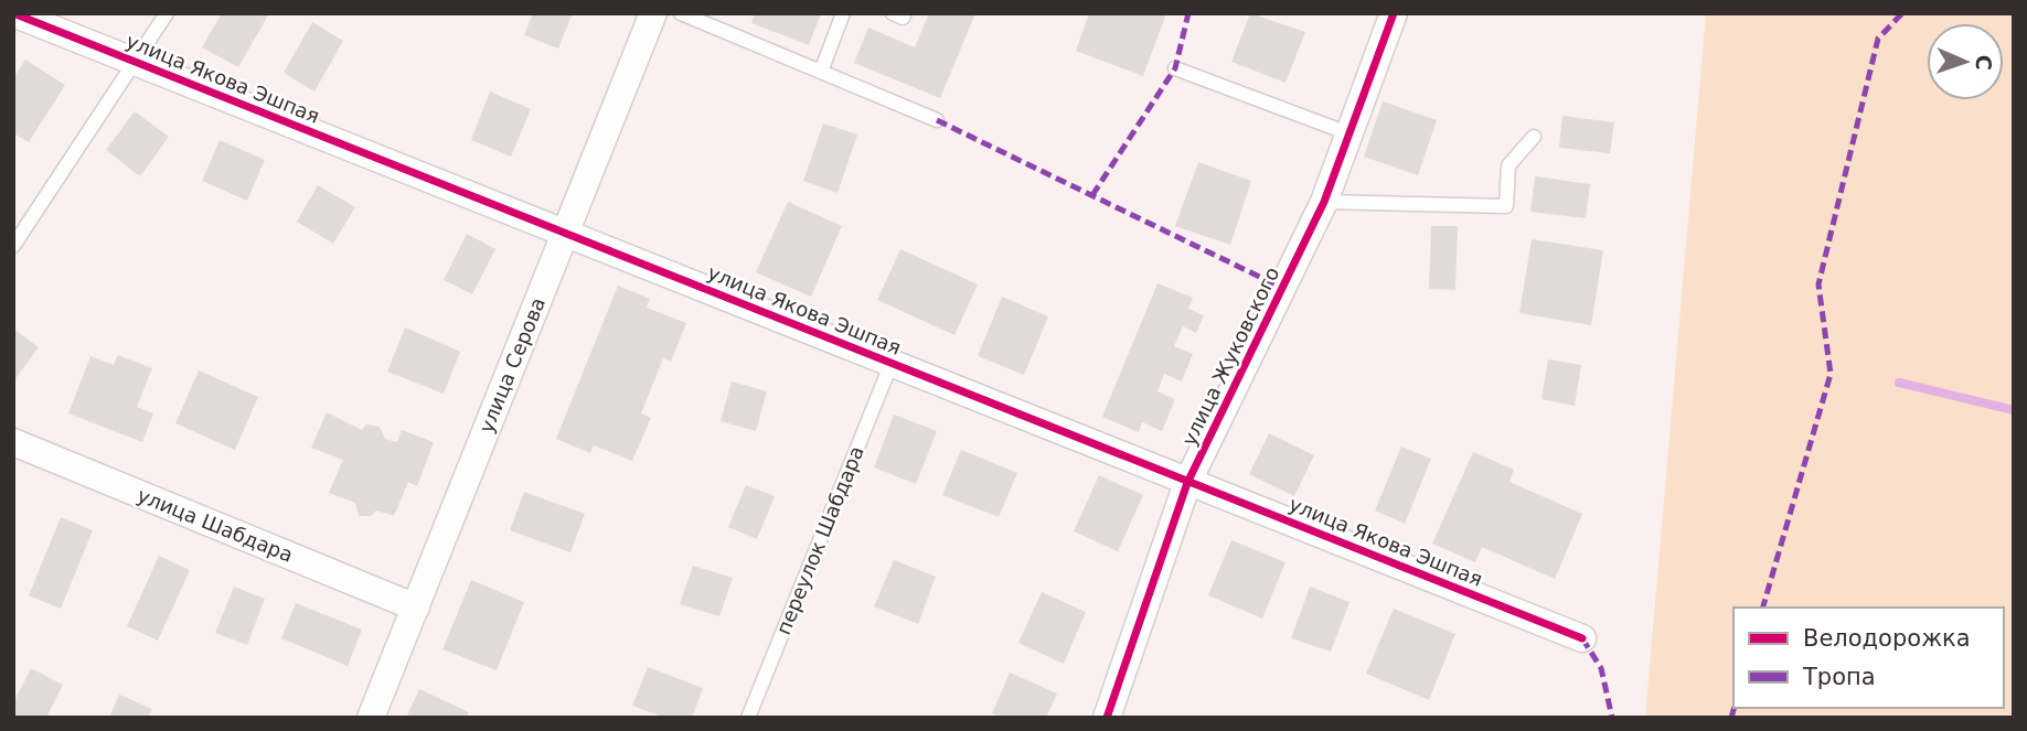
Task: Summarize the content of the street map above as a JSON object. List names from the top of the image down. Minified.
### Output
{"streets":{"street":["улица Якова Эшпая","улица Жуковского","улица Серова","улица Шабдара"],"lane":["переулок Шабдара"]},"crossings":[["улица Якова Эшпая","улица Жуковского"],["улица Якова Эшпая","улица Серова"],["улица Якова Эшпая","переулок Шабдара"],["улица Серова","улица Шабдара"]],"legend":["Велодорожка","Тропа"],"north":"right"}
